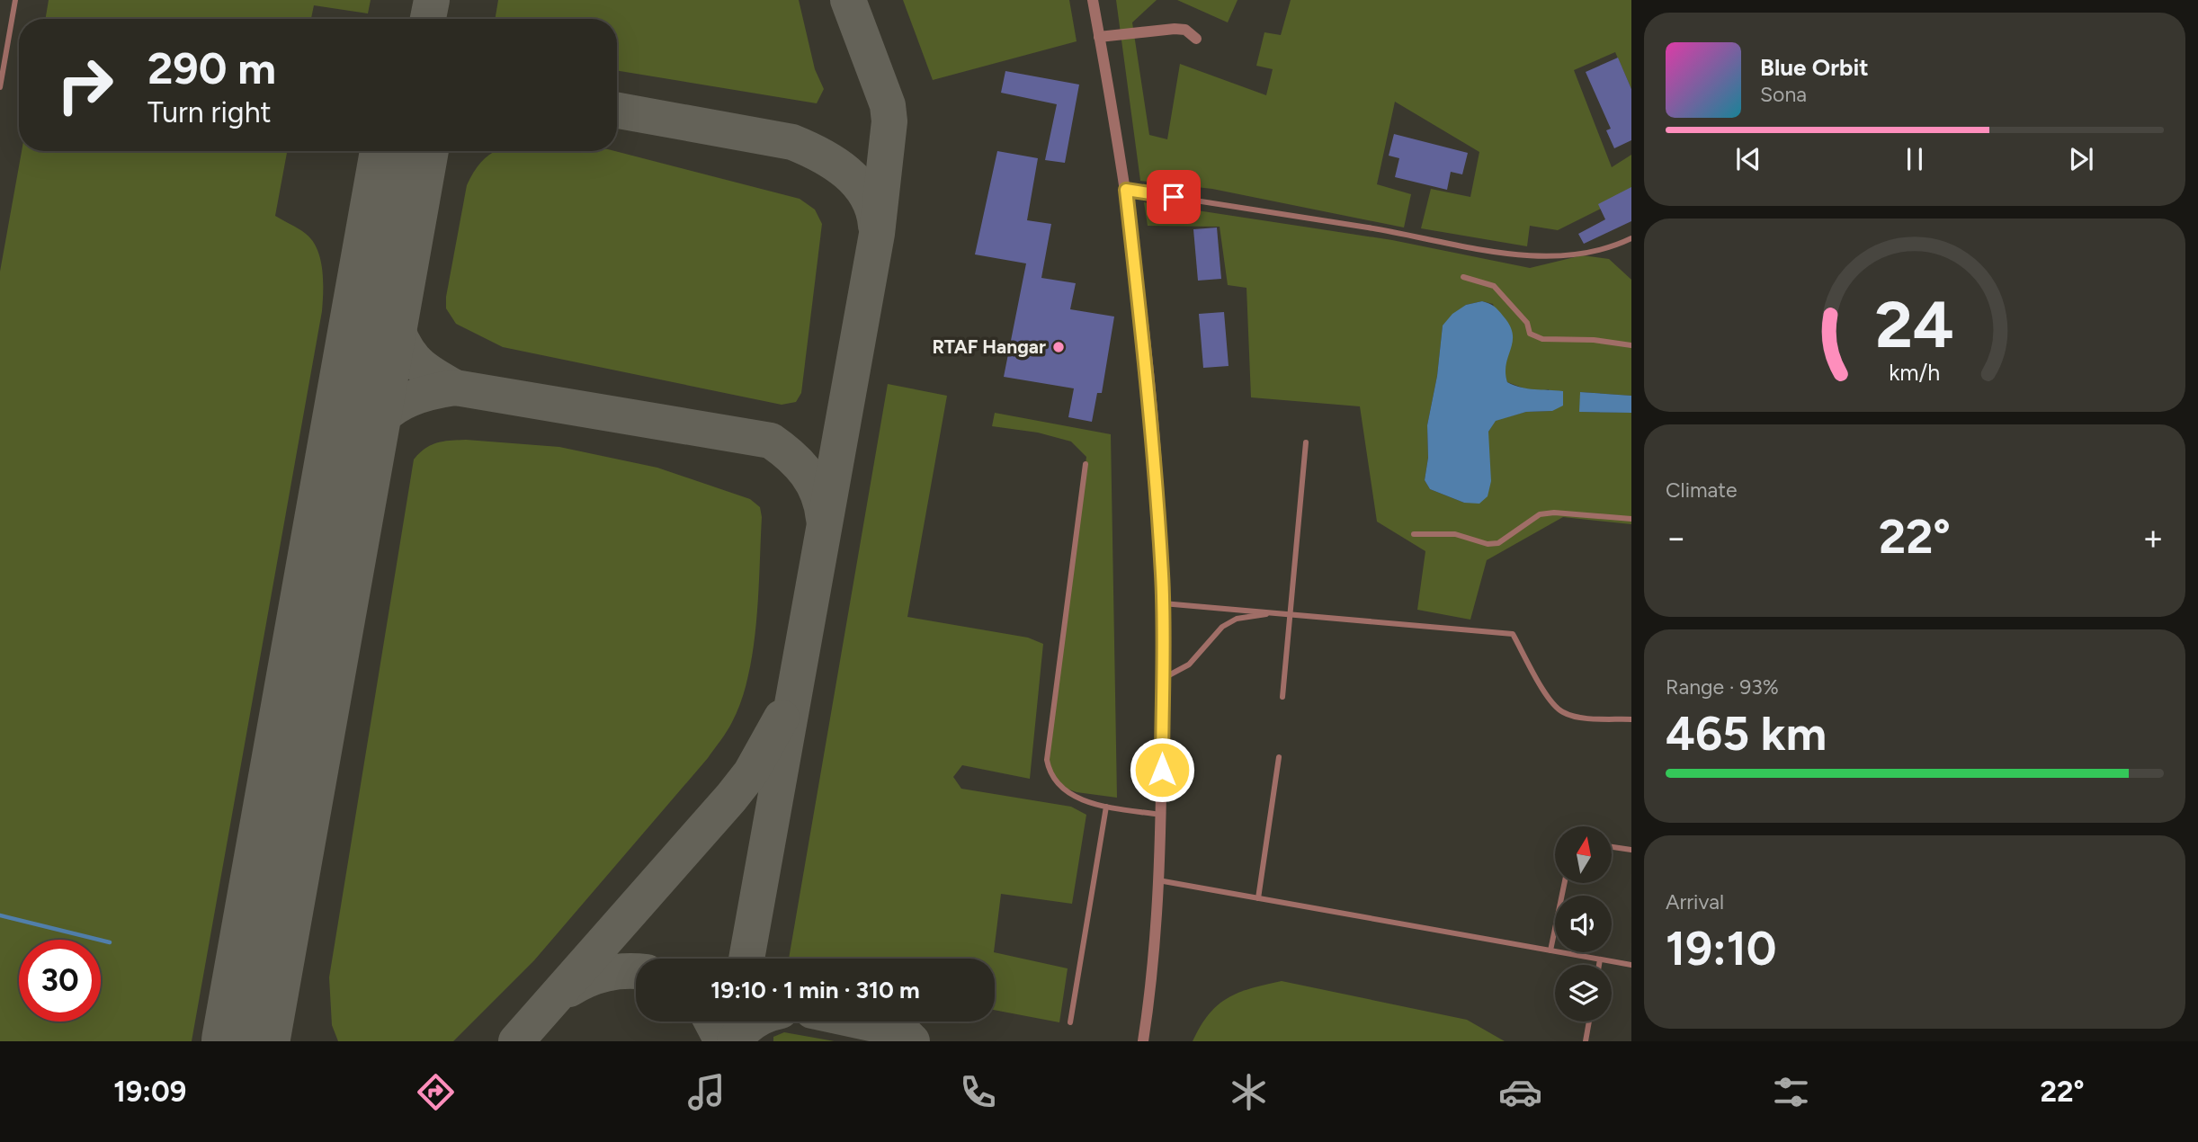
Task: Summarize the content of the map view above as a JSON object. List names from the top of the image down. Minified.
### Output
{"places":["RTAF Hangar"],"north":"top","page":{"turn":["290 m","Turn right"],"song":["Blue Orbit","Sona"],"tile":["Climate",["Range · 93%","465 km"],["Arrival","19:10"]],"heat":["−","22°","+"],"limit":"30","trip":"19:10 · 1 min · 310 m","tabs":["19:09","22°"],"gauge":["24","km/h"]}}
